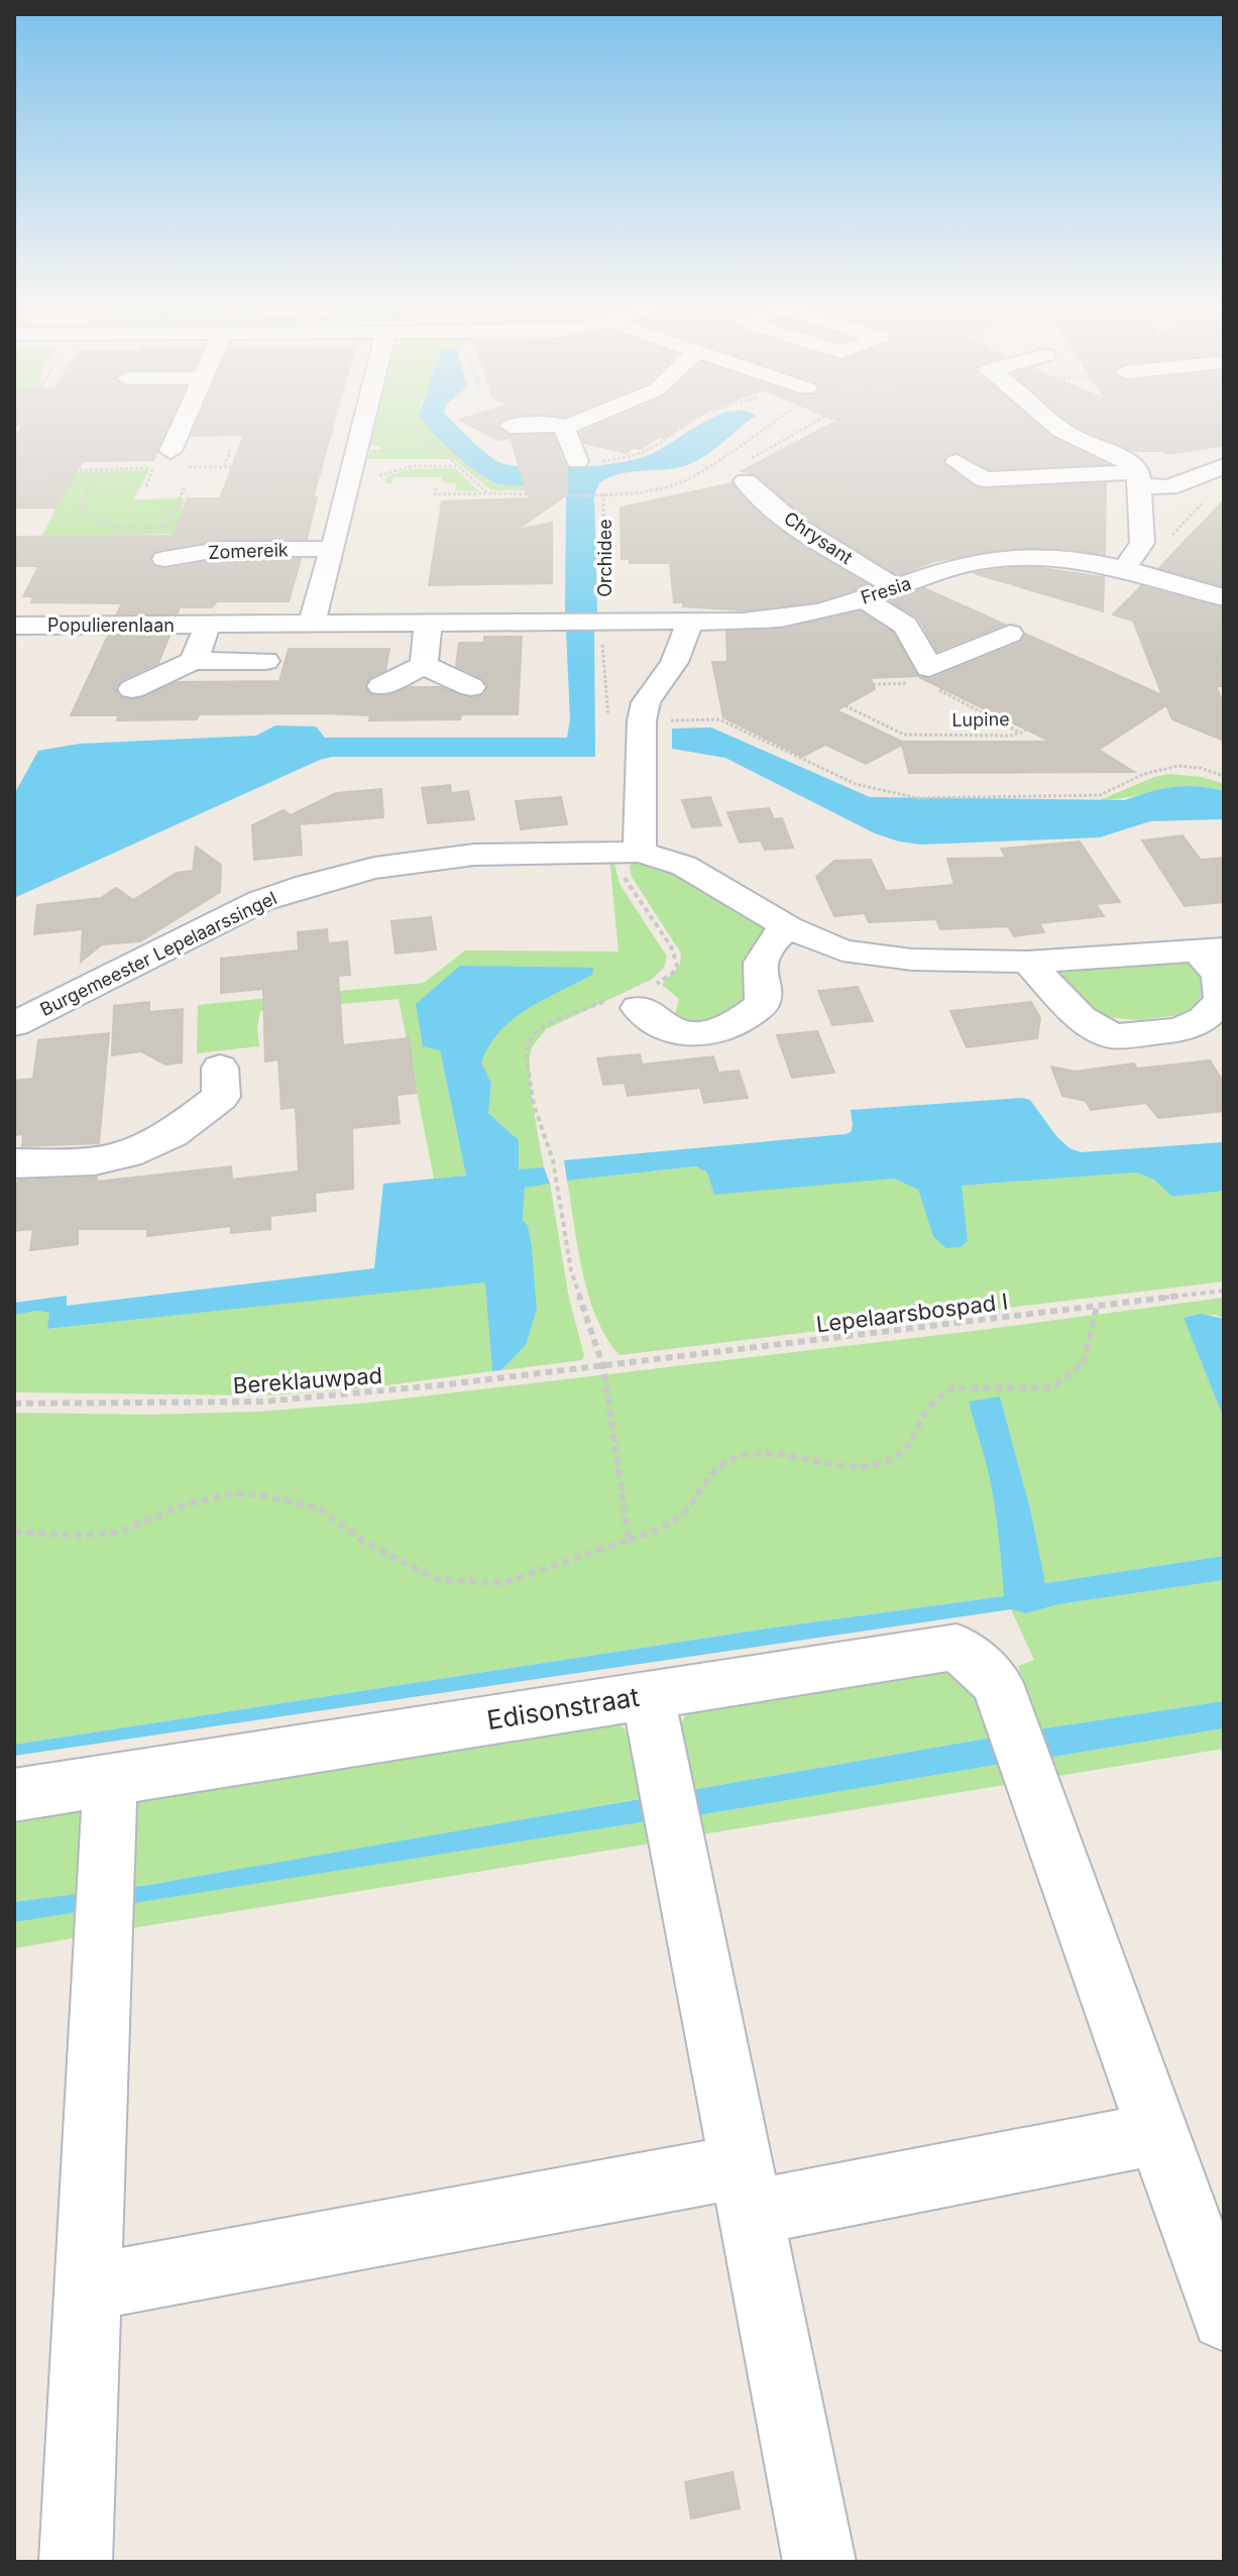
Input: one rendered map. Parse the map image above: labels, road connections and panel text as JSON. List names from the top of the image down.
{
  "streets": {
    "street": [
      "Chrysant",
      "Zomereik",
      "Fresia",
      "Populierenlaan",
      "Burgemeester Lepelaarssingel",
      "Edisonstraat"
    ],
    "path": [
      "Orchidee",
      "Lupine",
      "Lepelaarsbospad I",
      "Bereklauwpad"
    ]
  },
  "crossings": [
    ["Chrysant", "Fresia"],
    ["Orchidee", "Fresia"],
    ["Fresia", "Populierenlaan"],
    ["Lepelaarsbospad I", "Bereklauwpad"]
  ]
}
